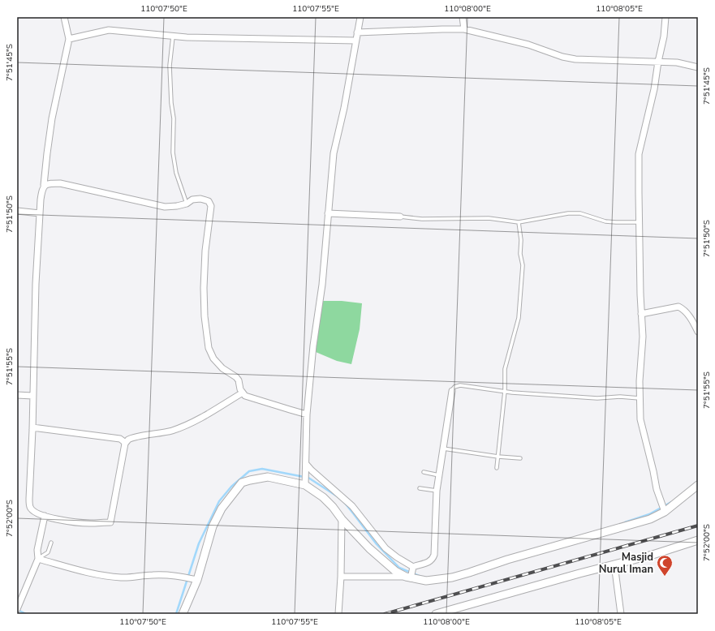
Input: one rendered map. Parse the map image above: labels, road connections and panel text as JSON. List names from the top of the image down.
{
  "places": {
    "mosque": ["Masjid Nurul Iman"]
  },
  "coordinates": [
    "110°07'50\"E",
    "110°07'55\"E",
    "110°08'00\"E",
    "110°08'05\"E",
    "7°51'45\"S",
    "7°51'50\"S",
    "7°51'55\"S",
    "7°52'00\"S"
  ]
}
